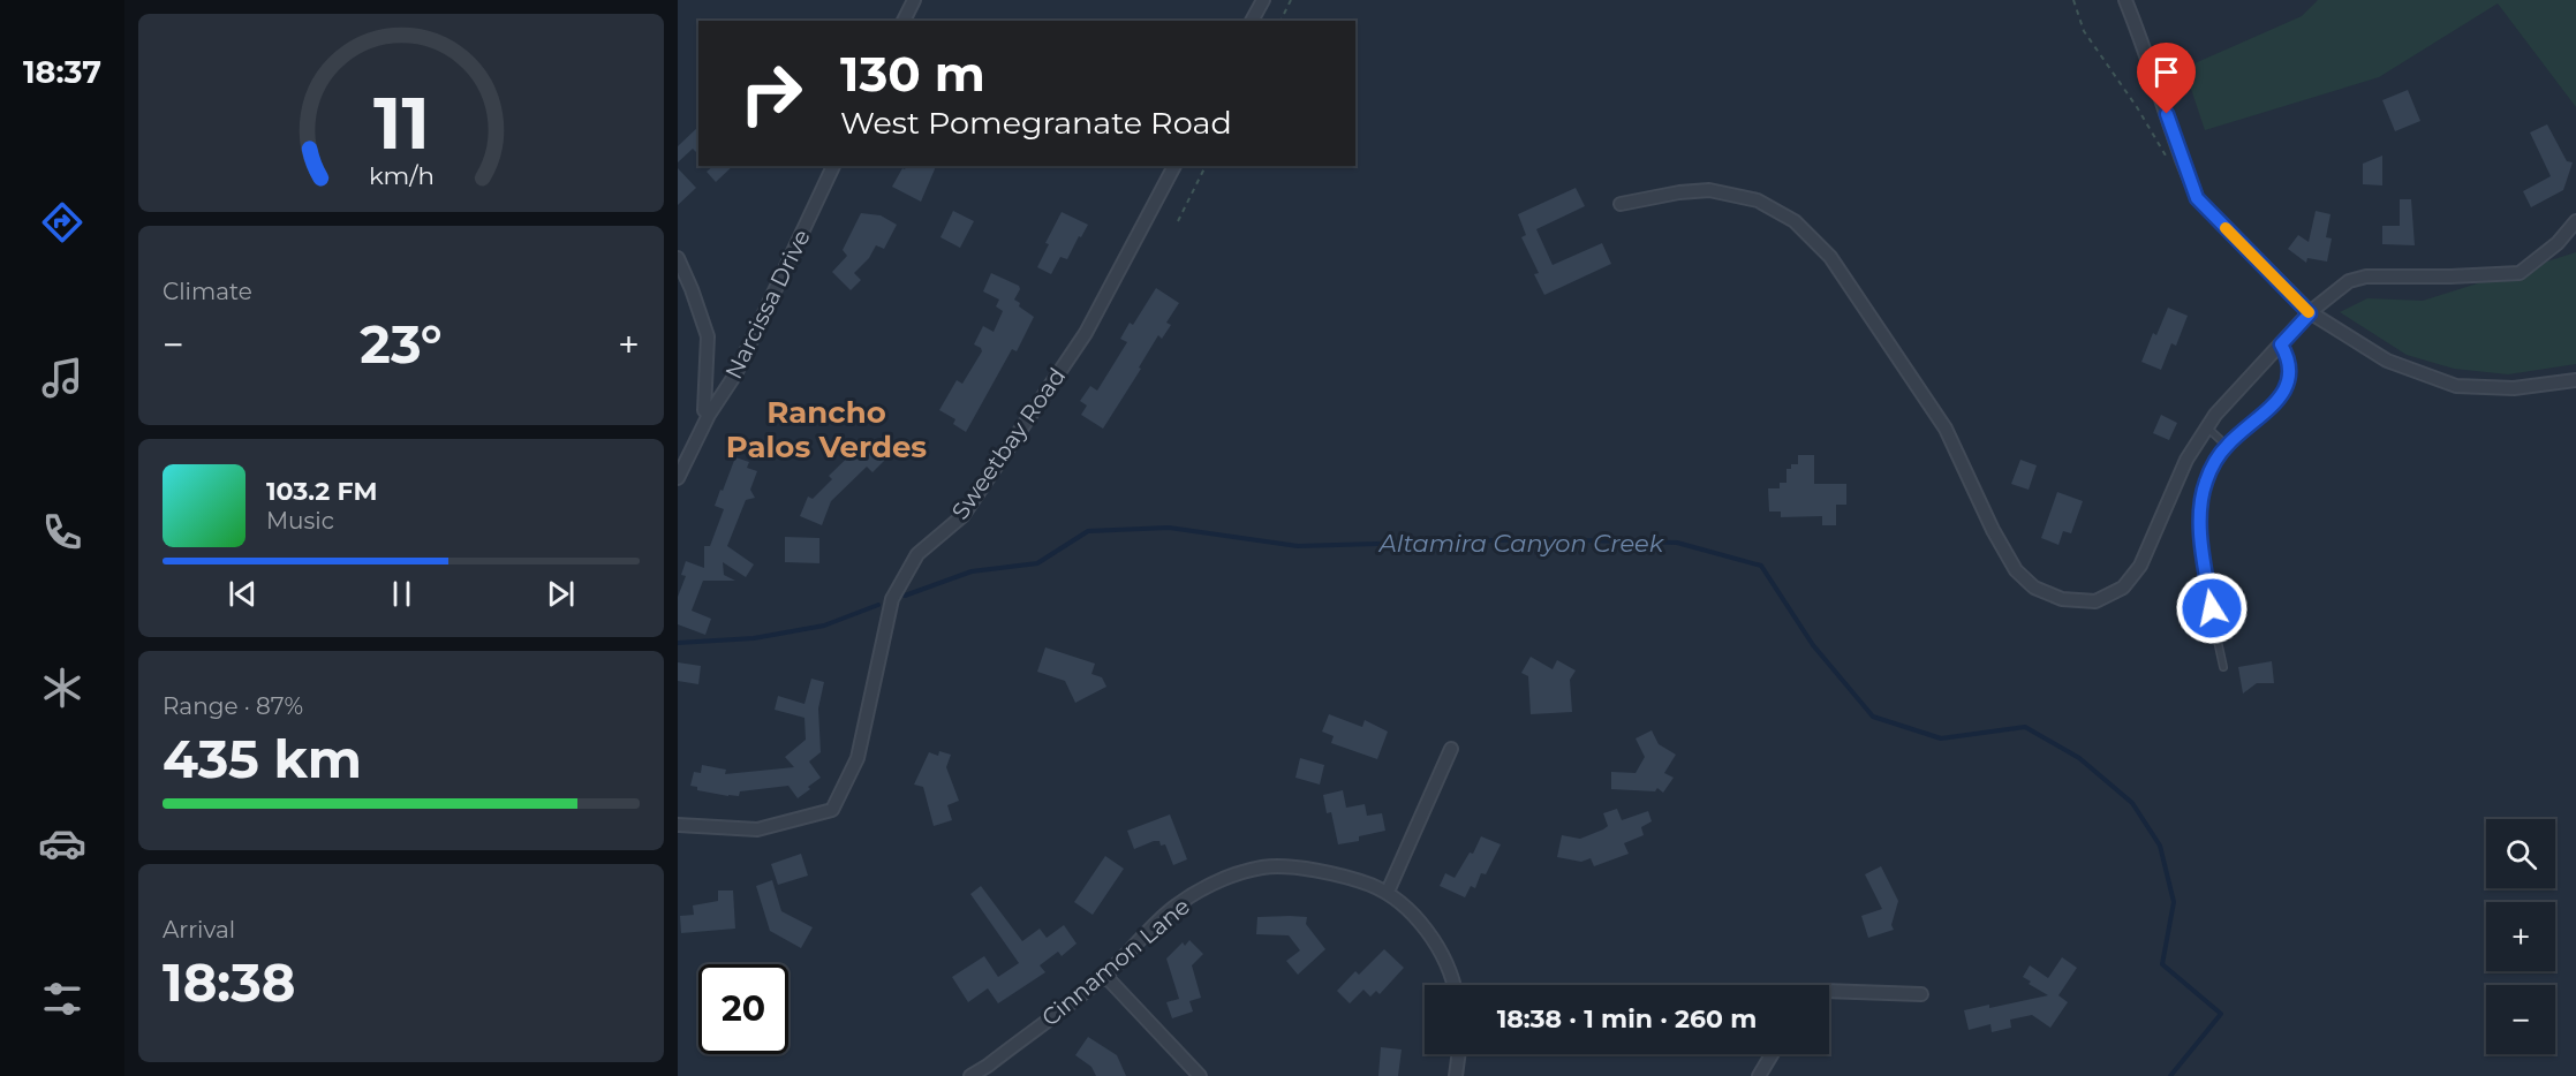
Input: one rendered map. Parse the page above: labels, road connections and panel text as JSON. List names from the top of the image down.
{
  "streets": {
    "street": ["Narcissa Drive", "Sweetbay Road", "Cinnamon Lane"]
  },
  "districts": ["Rancho Palos Verdes"],
  "water": ["Altamira Canyon Creek"],
  "page": {
    "tabs": "18:37",
    "turn": ["130 m", "West Pomegranate Road"],
    "tile": [
      "Climate",
      ["Range · 87%", "435 km"],
      ["Arrival", "18:38"]
    ],
    "heat": ["−", "23°", "+"],
    "song": ["103.2 FM", "Music"],
    "map_buttons": ["+", "−"],
    "limit": "20",
    "trip": "18:38 · 1 min · 260 m",
    "gauge": ["11", "km/h"]
  }
}
